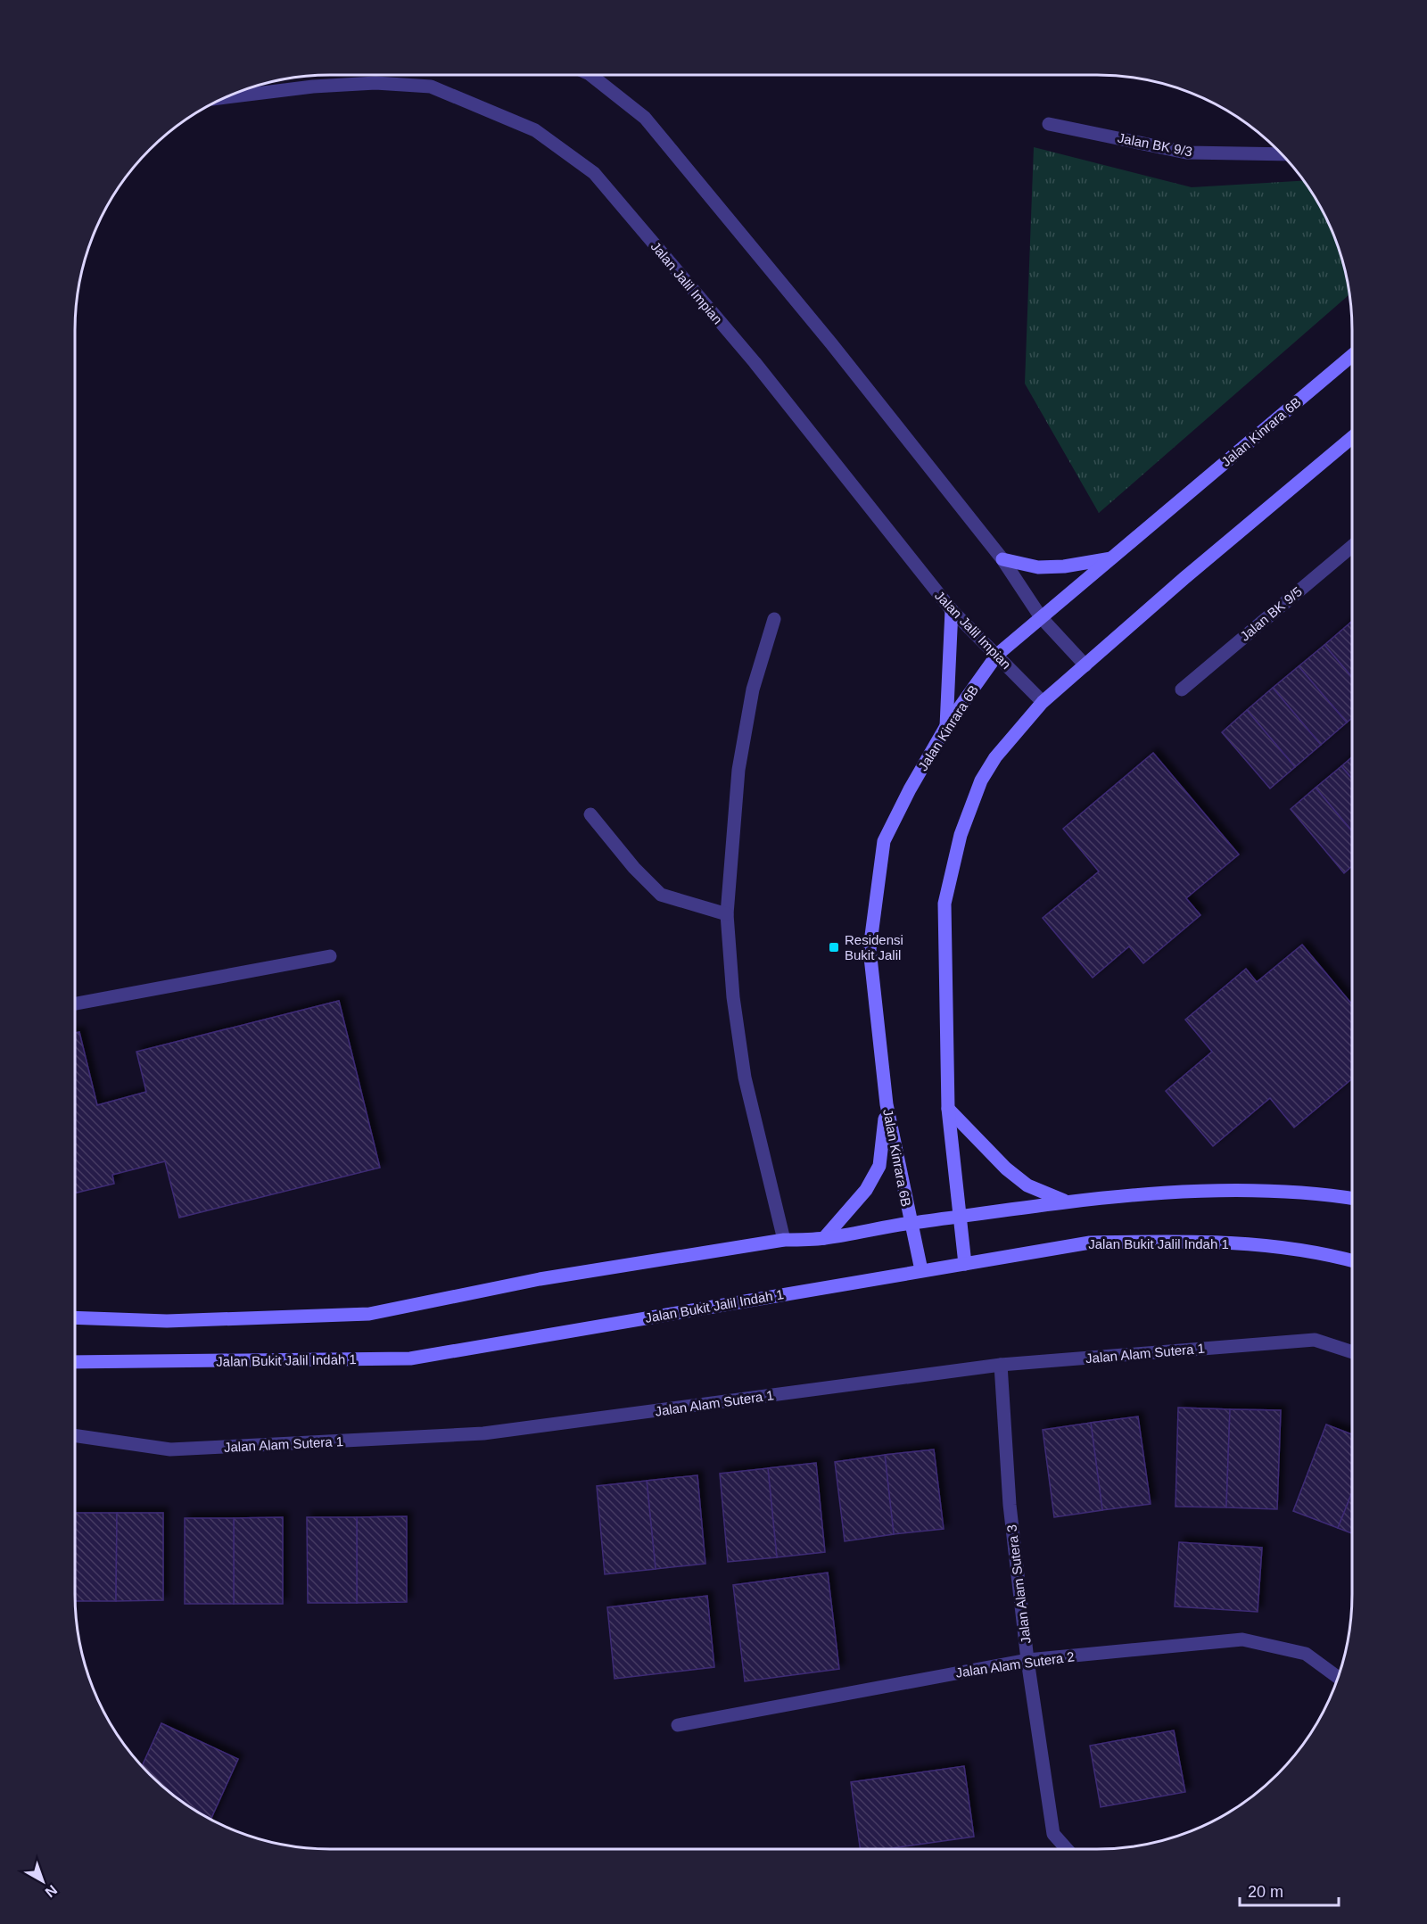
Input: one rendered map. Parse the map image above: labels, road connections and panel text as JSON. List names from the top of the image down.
{
  "streets": {
    "street": [
      "Jalan BK 9/3",
      "Jalan Jalil Impian",
      "Jalan Kinrara 6B",
      "Jalan BK 9/5",
      "Jalan Bukit Jalil Indah 1",
      "Jalan Alam Sutera 1",
      "Jalan Alam Sutera 3",
      "Jalan Alam Sutera 2"
    ]
  },
  "crossings": [
    ["Jalan Jalil Impian", "Jalan Kinrara 6B"],
    ["Jalan Kinrara 6B", "Jalan Bukit Jalil Indah 1"],
    ["Jalan Alam Sutera 1", "Jalan Alam Sutera 3"],
    ["Jalan Alam Sutera 3", "Jalan Alam Sutera 2"]
  ],
  "places": {
    "transit": ["Residensi Bukit Jalil"]
  },
  "scale_bar": "20 m",
  "north": "bottom right"
}
